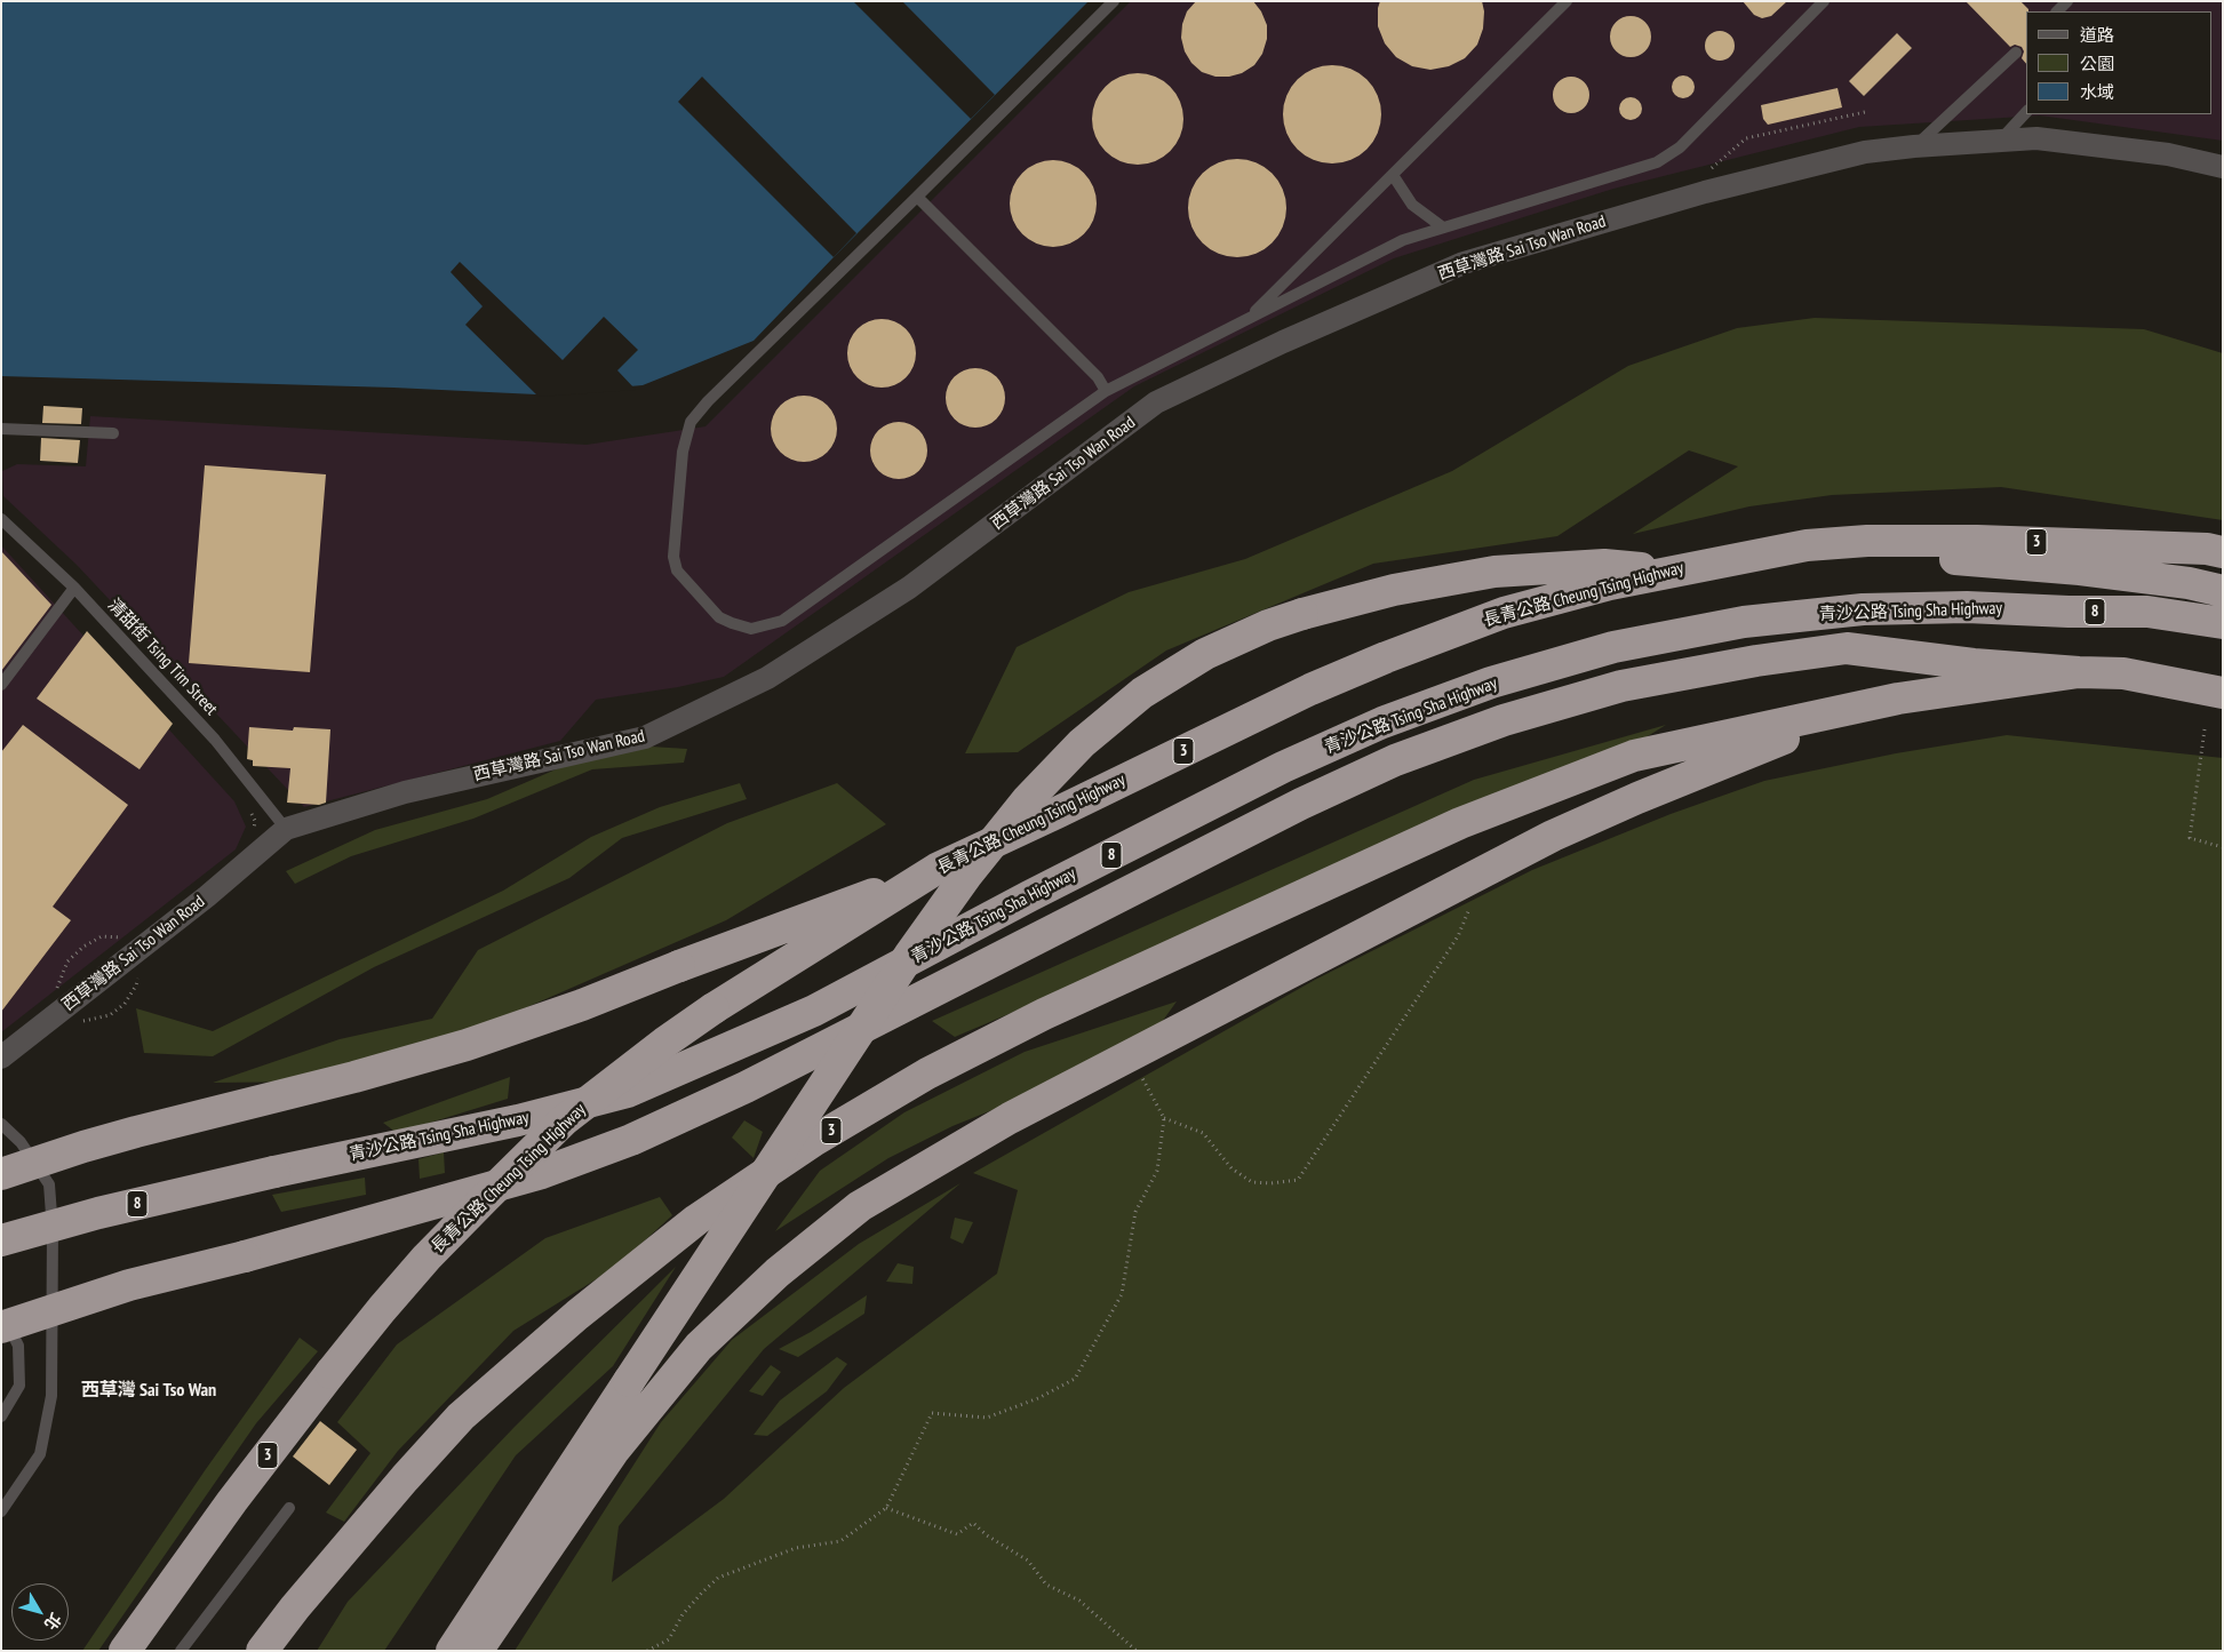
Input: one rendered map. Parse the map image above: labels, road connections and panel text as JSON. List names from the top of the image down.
{
  "streets": {
    "highway": [
      "3",
      "長青公路 Cheung Tsing Highway",
      "青沙公路 Tsing Sha Highway",
      "8"
    ],
    "street": ["西草灣路 Sai Tso Wan Road"],
    "lane": ["清甜街 Tsing Tim Street"]
  },
  "crossings": [
    ["西草灣路 Sai Tso Wan Road", "清甜街 Tsing Tim Street"],
    ["3", "青沙公路 Tsing Sha Highway"]
  ],
  "districts": ["西草灣 Sai Tso Wan"],
  "legend": ["道路", "公園", "水域"],
  "north": "bottom right"
}
